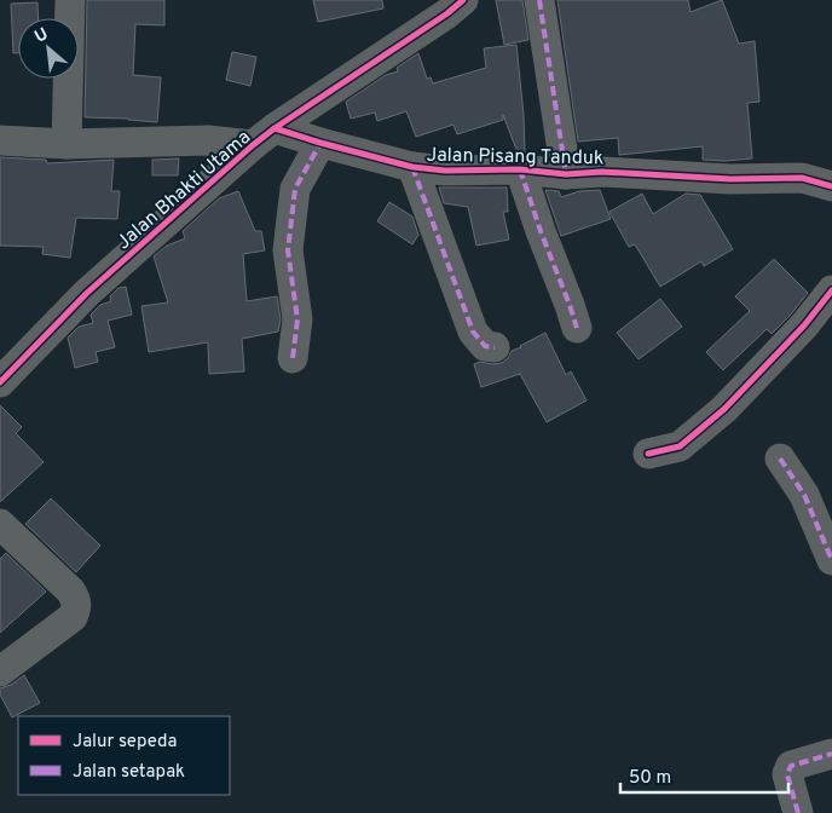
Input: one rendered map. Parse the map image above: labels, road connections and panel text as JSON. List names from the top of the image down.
{
  "streets": {
    "street": ["Jalan Pisang Tanduk", "Jalan Bhakti Utama"]
  },
  "crossings": [
    ["Jalan Pisang Tanduk", "Jalan Bhakti Utama"]
  ],
  "legend": ["Jalur sepeda", "Jalan setapak"],
  "scale_bar": "50 m",
  "north": "top left"
}
